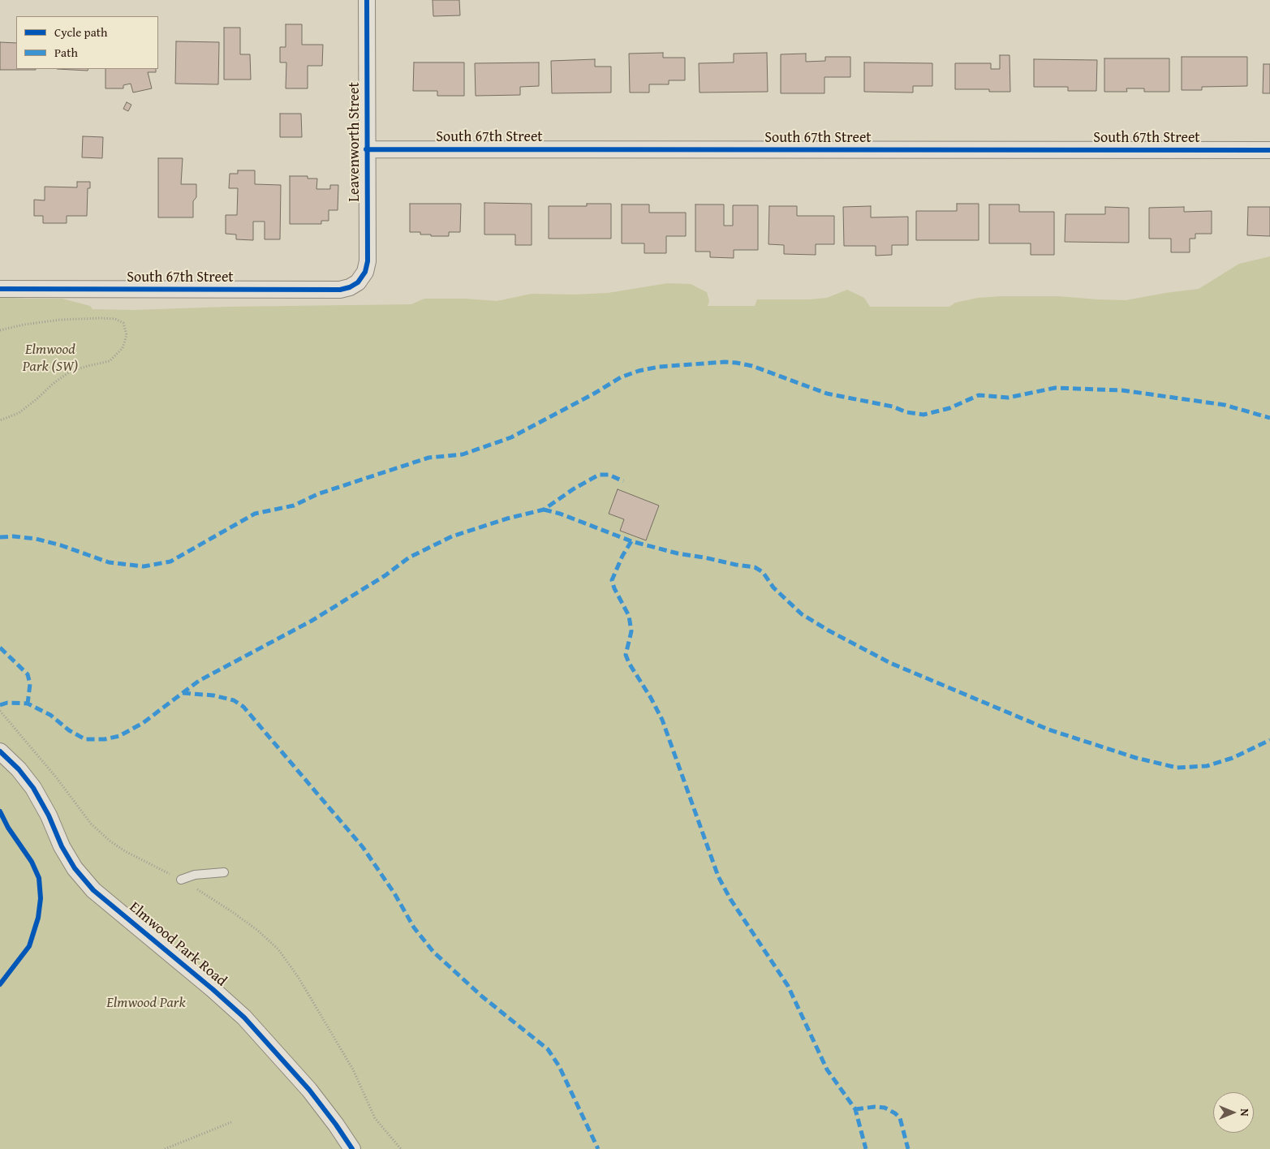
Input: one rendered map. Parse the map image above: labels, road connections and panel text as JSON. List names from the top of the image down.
{
  "streets": {
    "street": ["South 67th Street", "Leavenworth Street", "Elmwood Park Road"]
  },
  "crossings": [
    ["South 67th Street", "Leavenworth Street"]
  ],
  "parks": ["Elmwood Park (SW)", "Elmwood Park"],
  "legend": ["Cycle path", "Path"],
  "north": "right"
}
